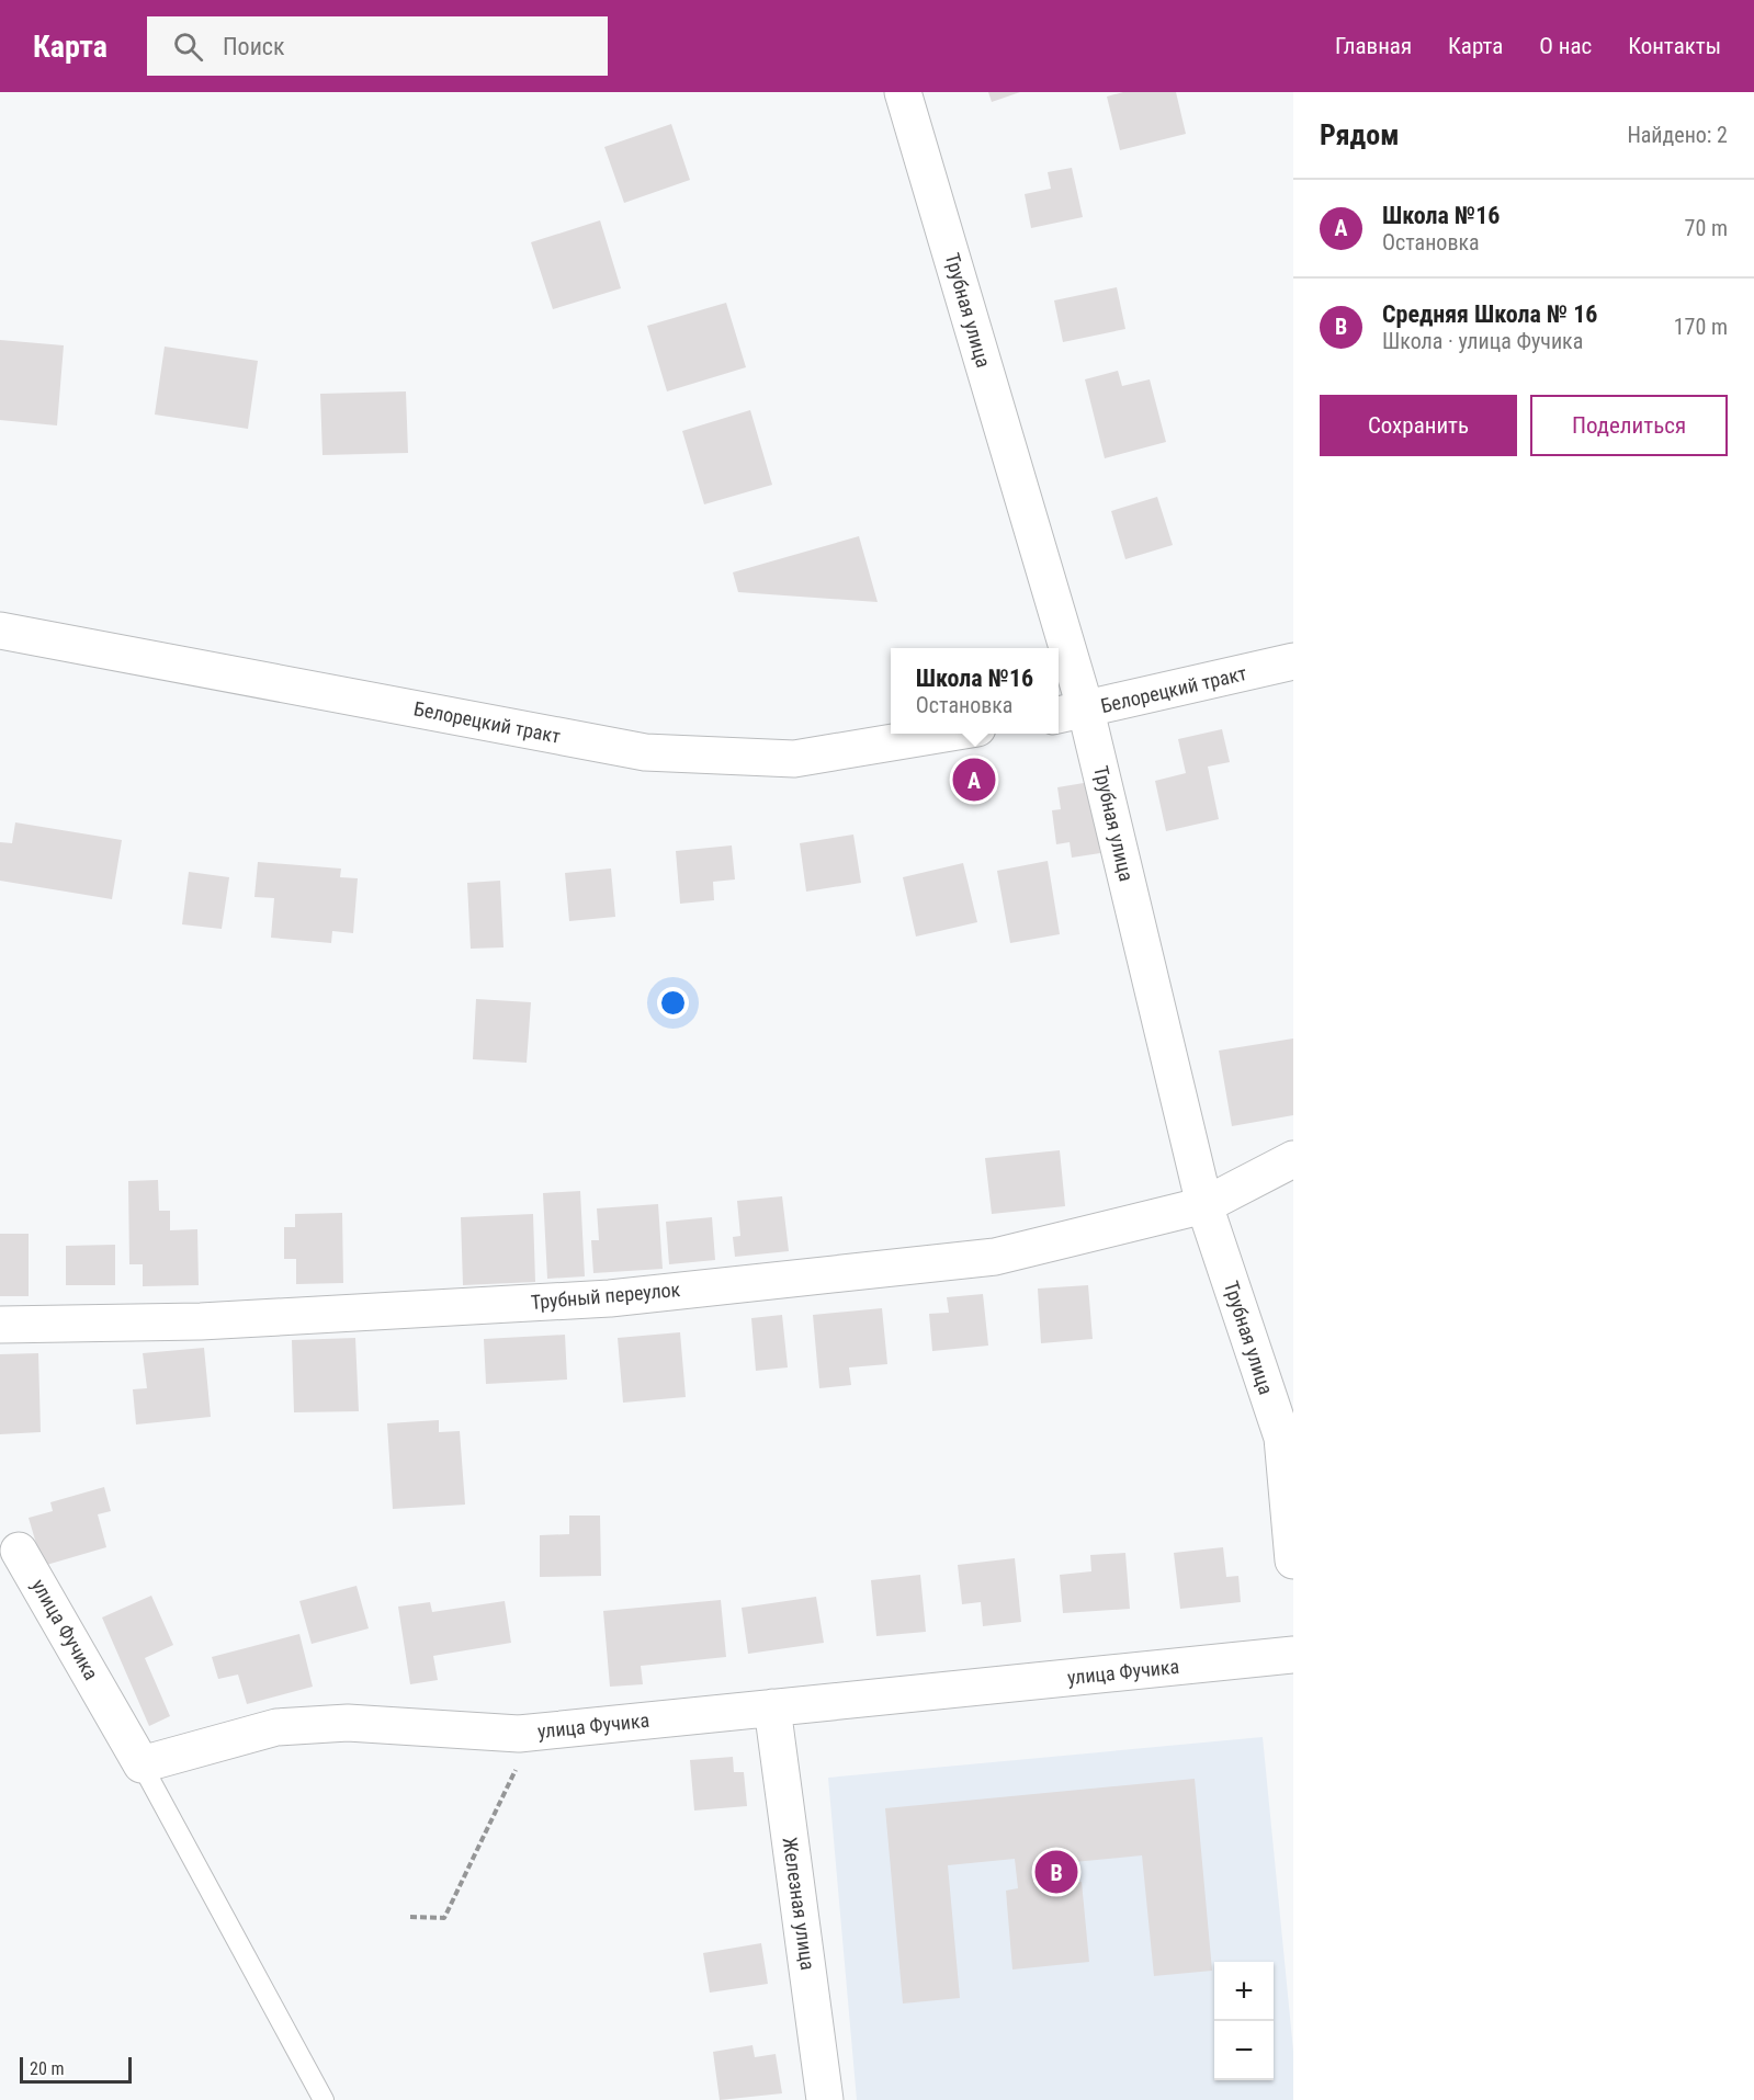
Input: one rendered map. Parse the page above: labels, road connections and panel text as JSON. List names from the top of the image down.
{
  "streets": {
    "street": [
      "Трубная улица",
      "Белорецкий тракт",
      "Трубный переулок",
      "улица Фучика",
      "Железная улица"
    ]
  },
  "crossings": [
    ["Трубная улица", "Белорецкий тракт"],
    ["Трубная улица", "Трубный переулок"],
    ["улица Фучика", "Железная улица"]
  ],
  "scale_bar": "20 m",
  "page": {
    "header": "Карта",
    "search": "Поиск",
    "nav": [
      "Главная",
      "Карта",
      "О нас",
      "Контакты"
    ],
    "heading": ["Рядом", "Найдено: 2"],
    "list": [
      {
        "mark": "A",
        "name": "Школа №16",
        "note": "Остановка",
        "value": "70 m"
      },
      {
        "mark": "B",
        "name": "Средняя Школа № 16",
        "note": "Школа · улица Фучика",
        "value": "170 m"
      }
    ],
    "buttons": ["Сохранить", "Поделиться"],
    "popup": ["Школа №16", "Остановка"],
    "pins": ["A", "B"],
    "map_buttons": ["+", "−"],
    "scale": "20 m"
  }
}
